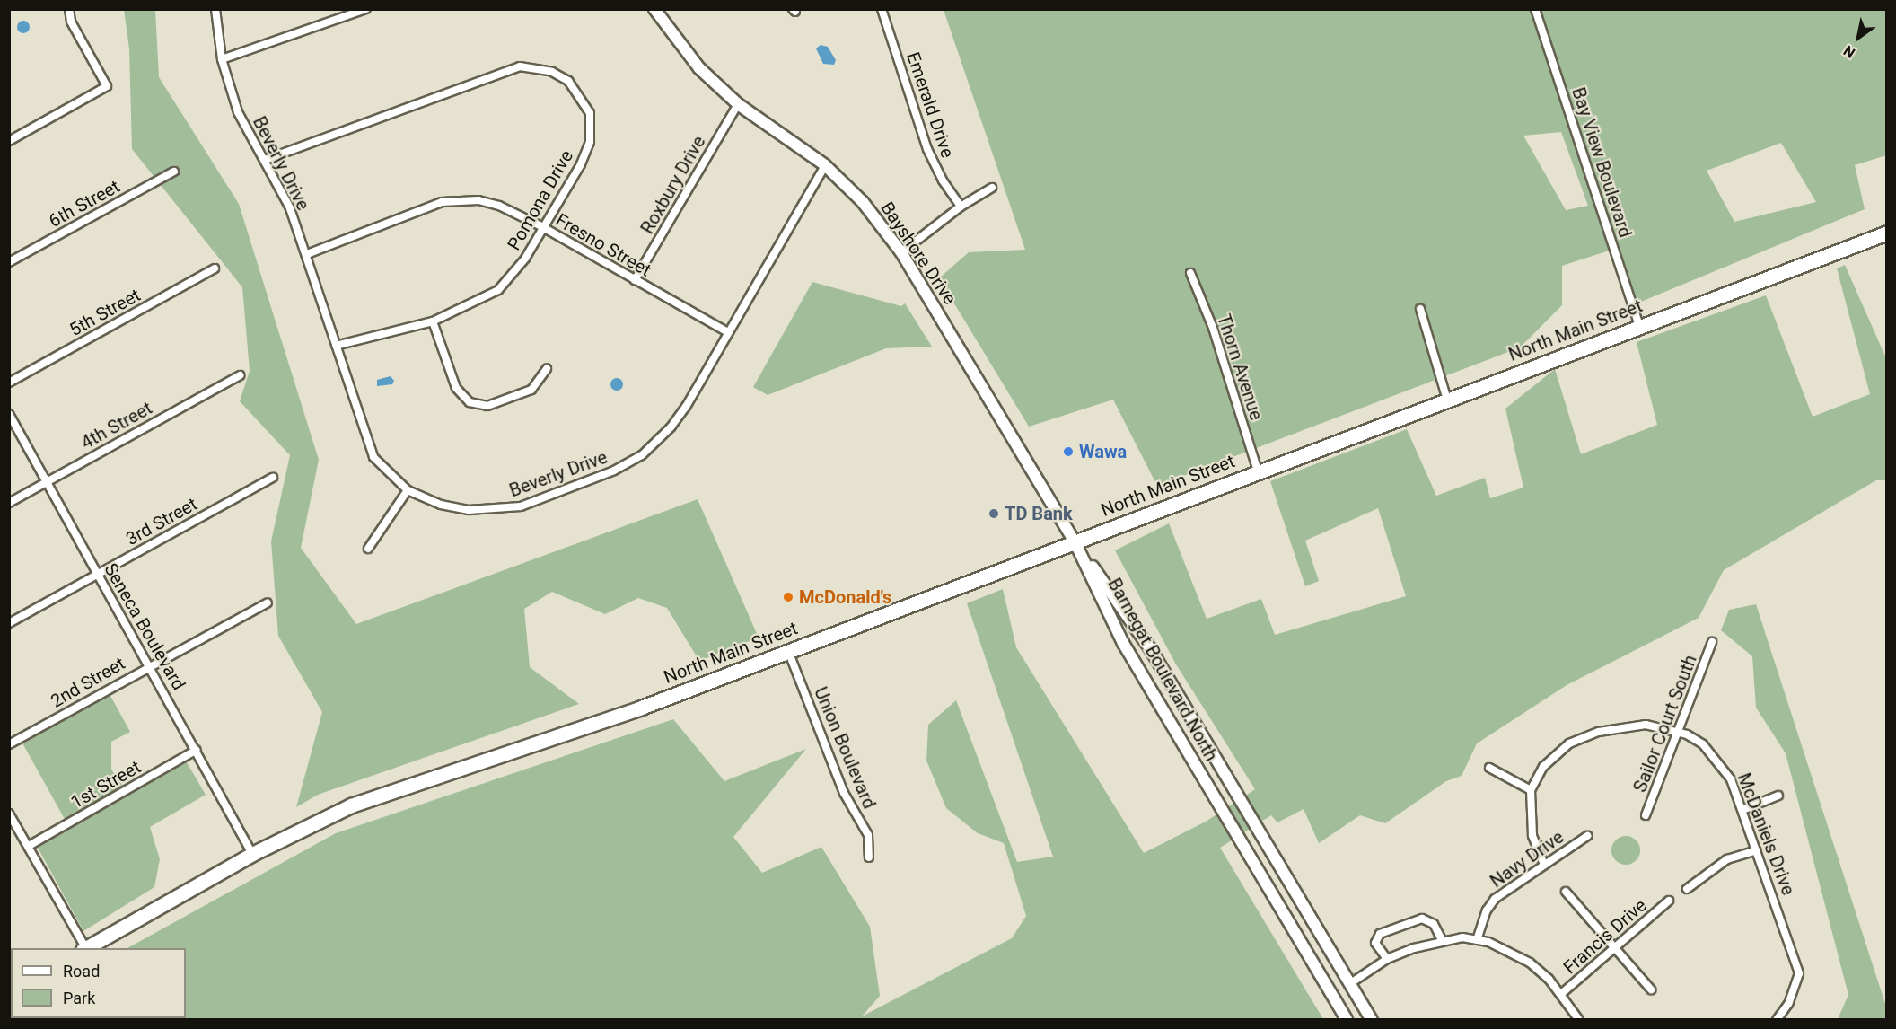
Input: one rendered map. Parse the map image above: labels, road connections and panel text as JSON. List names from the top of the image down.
{
  "streets": {
    "highway": ["North Main Street"],
    "street": [
      "Emerald Drive",
      "Bay View Boulevard",
      "Beverly Drive",
      "Roxbury Drive",
      "Pomona Drive",
      "6th Street",
      "Fresno Street",
      "Bayshore Drive",
      "5th Street",
      "Thorn Avenue",
      "4th Street",
      "3rd Street",
      "Seneca Boulevard",
      "Barnegat Boulevard North",
      "2nd Street",
      "Sailor Court South",
      "Union Boulevard",
      "1st Street",
      "McDaniels Drive",
      "Navy Drive",
      "Francis Drive"
    ]
  },
  "crossings": [
    ["Bay View Boulevard", "North Main Street"],
    ["Beverly Drive", "Pomona Drive"],
    ["Beverly Drive", "Fresno Street"],
    ["Beverly Drive", "Bayshore Drive"],
    ["Roxbury Drive", "Fresno Street"],
    ["Roxbury Drive", "Bayshore Drive"],
    ["Pomona Drive", "Fresno Street"],
    ["Bayshore Drive", "North Main Street"],
    ["Bayshore Drive", "Barnegat Boulevard North"],
    ["North Main Street", "Thorn Avenue"],
    ["North Main Street", "Seneca Boulevard"],
    ["North Main Street", "Barnegat Boulevard North"],
    ["North Main Street", "Union Boulevard"],
    ["4th Street", "Seneca Boulevard"],
    ["3rd Street", "Seneca Boulevard"],
    ["Seneca Boulevard", "2nd Street"],
    ["Seneca Boulevard", "1st Street"],
    ["Sailor Court South", "McDaniels Drive"]
  ],
  "places": ["Wawa", "TD Bank", "McDonald's"],
  "legend": ["Road", "Park"],
  "north": "bottom left"
}
